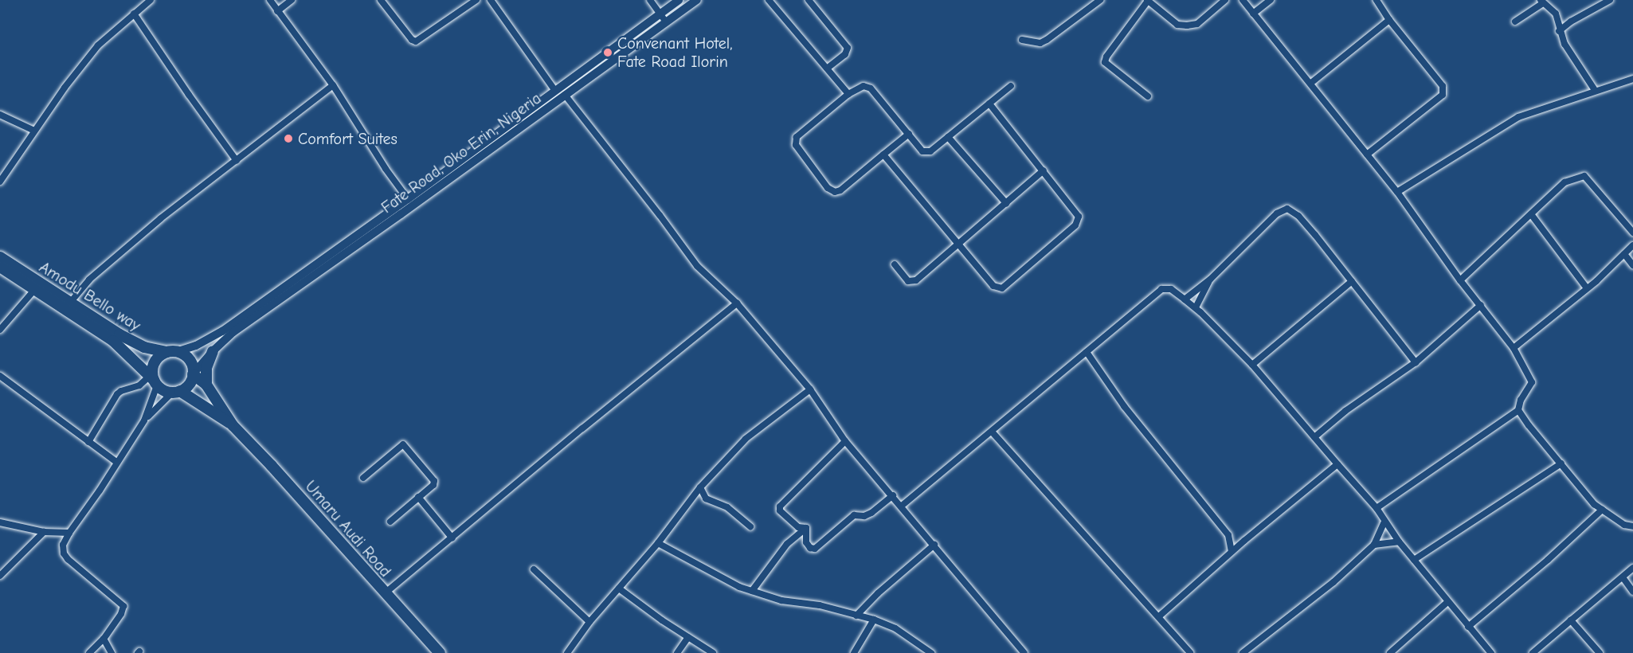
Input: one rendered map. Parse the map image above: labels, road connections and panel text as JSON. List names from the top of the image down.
{
  "streets": {
    "main road": ["Amodu Bello way", "Umaru Audi Road"],
    "street": ["Fate Road, Oko Erin, Nigeria"]
  },
  "crossings": [
    ["Fate Road, Oko Erin, Nigeria", "Amodu Bello way"]
  ],
  "places": ["Convenant Hotel, Fate Road Ilorin", "Comfort Suites"]
}
